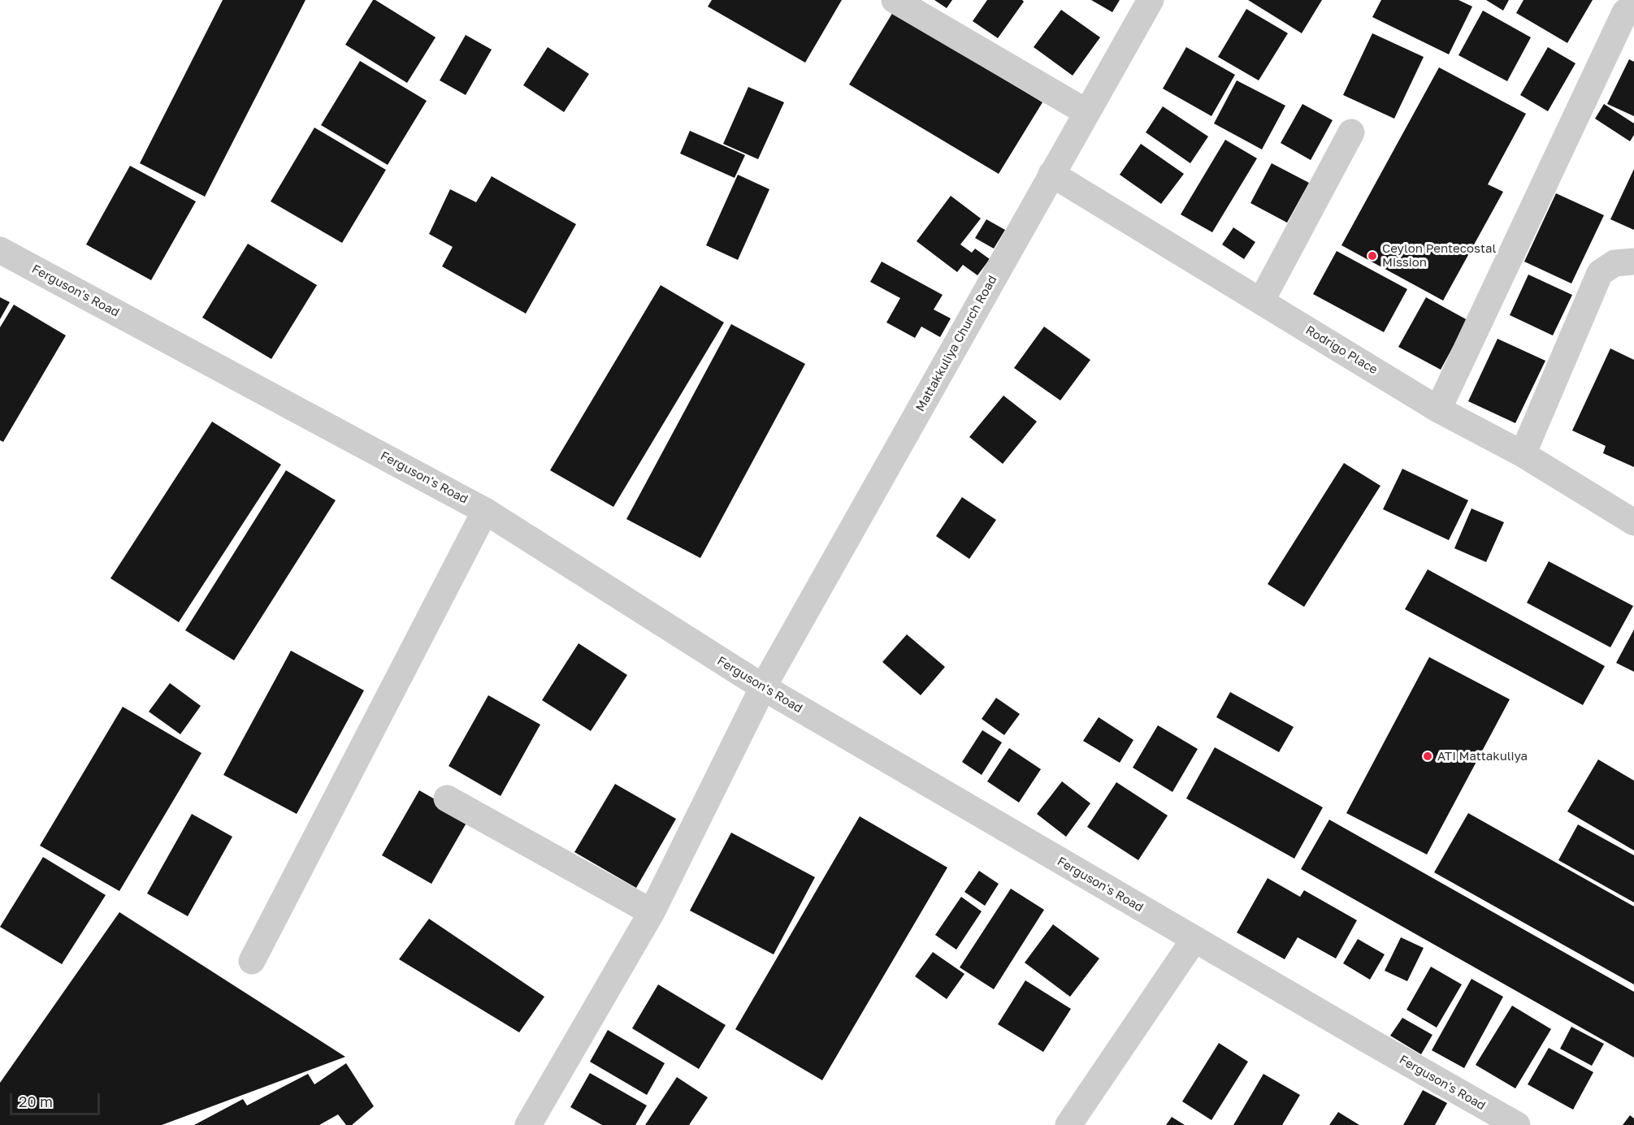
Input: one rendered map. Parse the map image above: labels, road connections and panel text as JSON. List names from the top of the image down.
{
  "streets": {
    "street": ["Ferguson's Road", "Mattakkuliya Church Road", "Rodrigo Place"]
  },
  "crossings": [
    ["Ferguson's Road", "Mattakkuliya Church Road"],
    ["Mattakkuliya Church Road", "Rodrigo Place"]
  ],
  "places": ["Ceylon Pentecostal Mission", "ATI Mattakuliya"],
  "scale_bar": "20 m"
}
